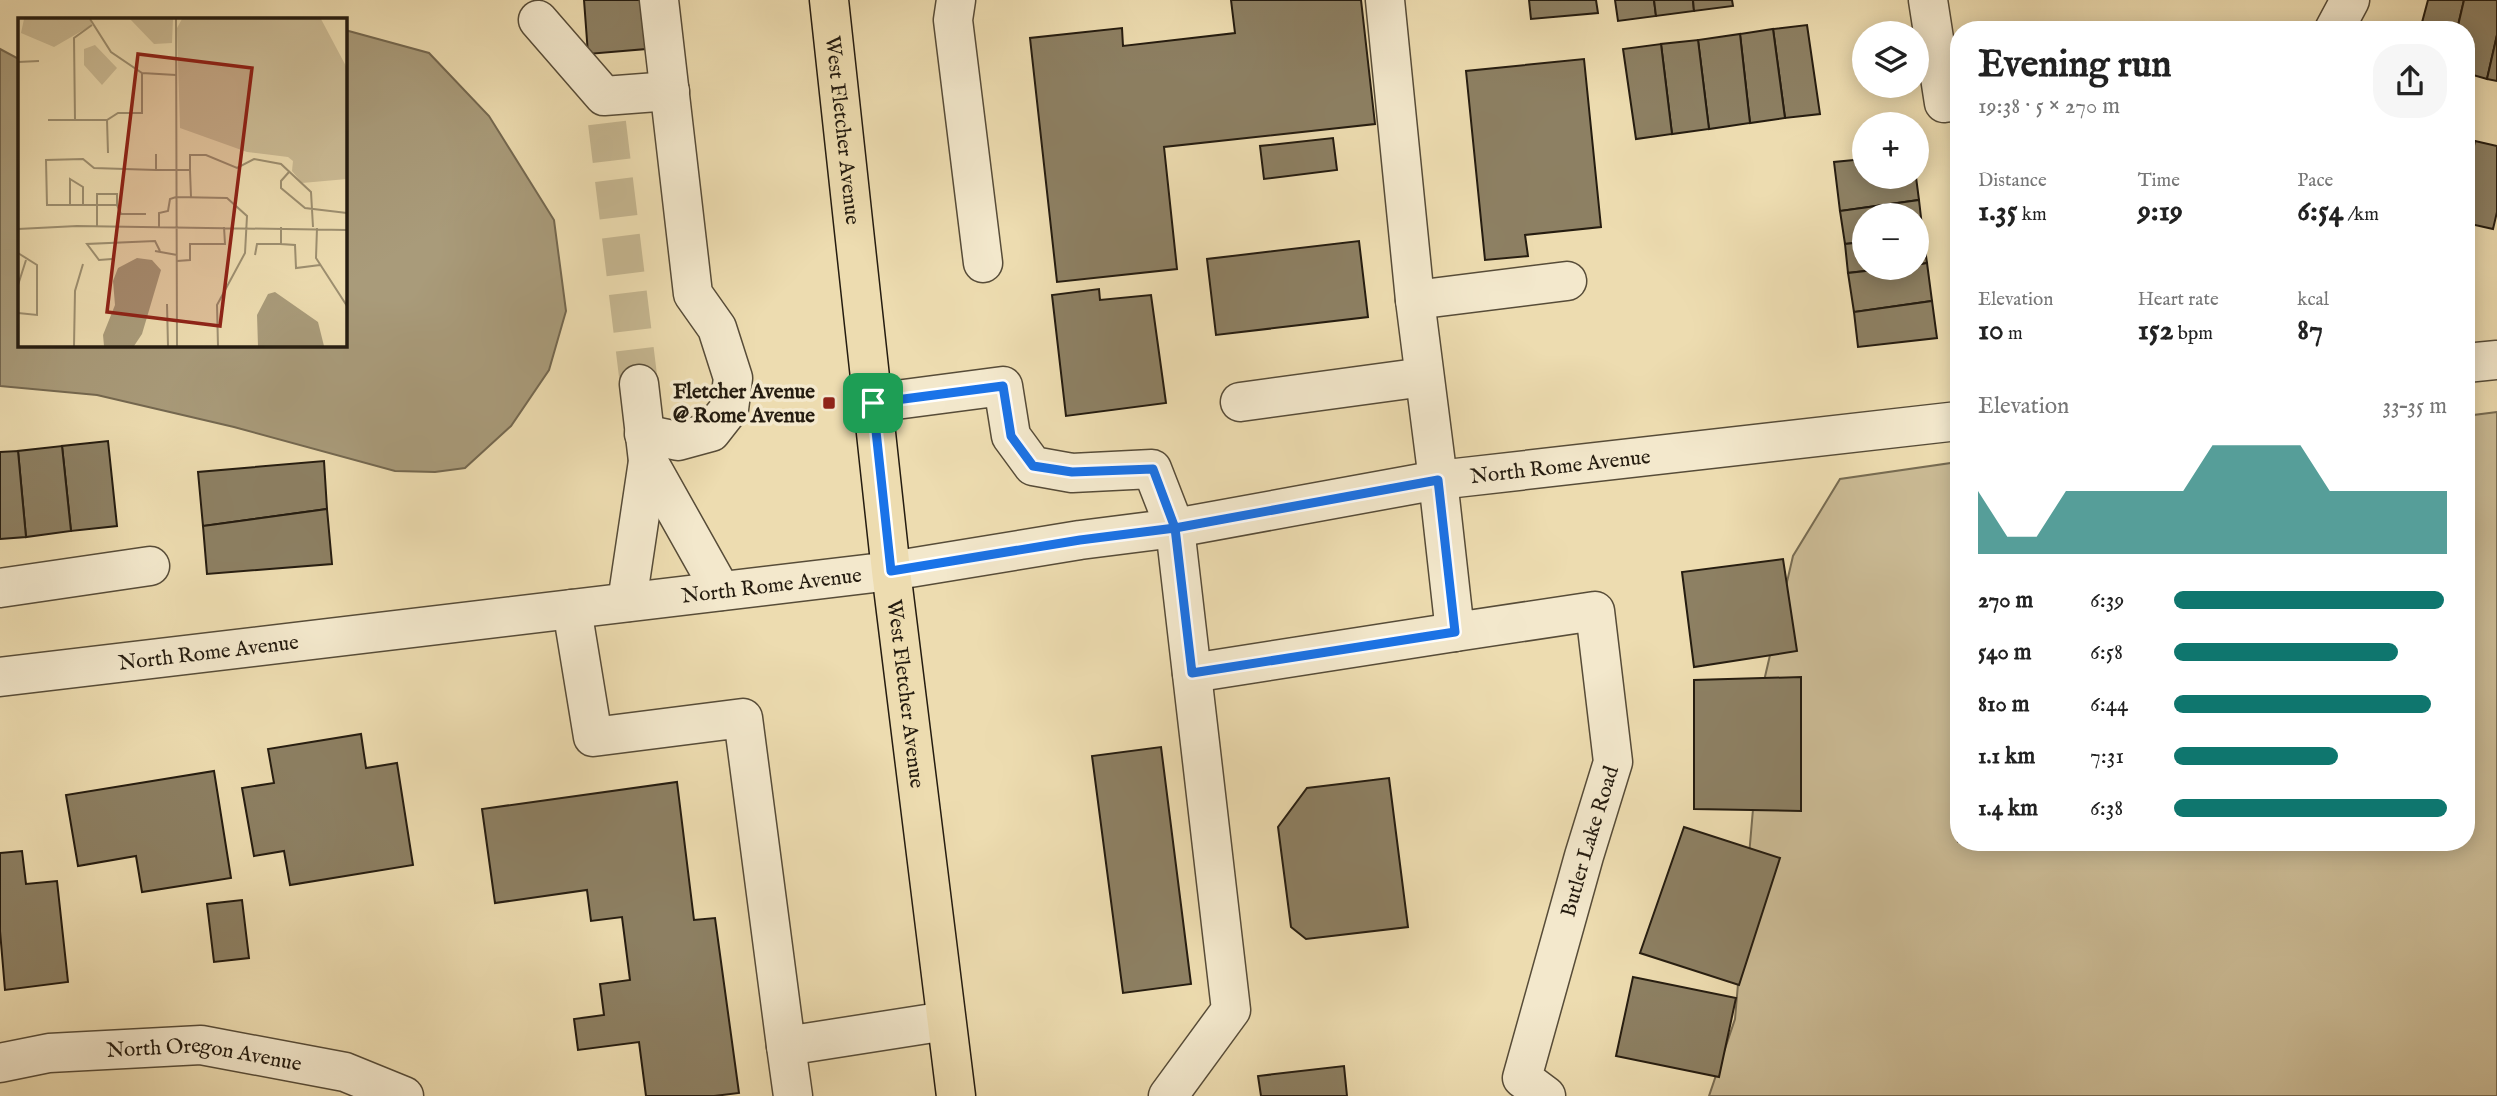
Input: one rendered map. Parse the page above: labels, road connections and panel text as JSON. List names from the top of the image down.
{
  "streets": {
    "main road": ["West Fletcher Avenue"],
    "street": ["North Rome Avenue", "Butler Lake Road", "North Oregon Avenue"]
  },
  "crossings": [
    ["West Fletcher Avenue", "North Rome Avenue"]
  ],
  "places": {
    "transit": ["Fletcher Avenue @ Rome Avenue"]
  },
  "page": {
    "map_buttons": ["+", "−"],
    "heading": ["Evening run", "19:38 · 5 × 270 m"],
    "stats": [
      ["Distance", "1.35 km"],
      ["Time", "9:19"],
      ["Pace", "6:54 /km"],
      ["Elevation", "10 m"],
      ["Heart rate", "152 bpm"],
      ["kcal", "87"]
    ],
    "chart": ["Elevation", "33–35 m"],
    "list": [
      {
        "name": "270 m",
        "note": "6:39"
      },
      {
        "name": "540 m",
        "note": "6:58"
      },
      {
        "name": "810 m",
        "note": "6:44"
      },
      {
        "name": "1.1 km",
        "note": "7:31"
      },
      {
        "name": "1.4 km",
        "note": "6:38"
      }
    ]
  }
}
